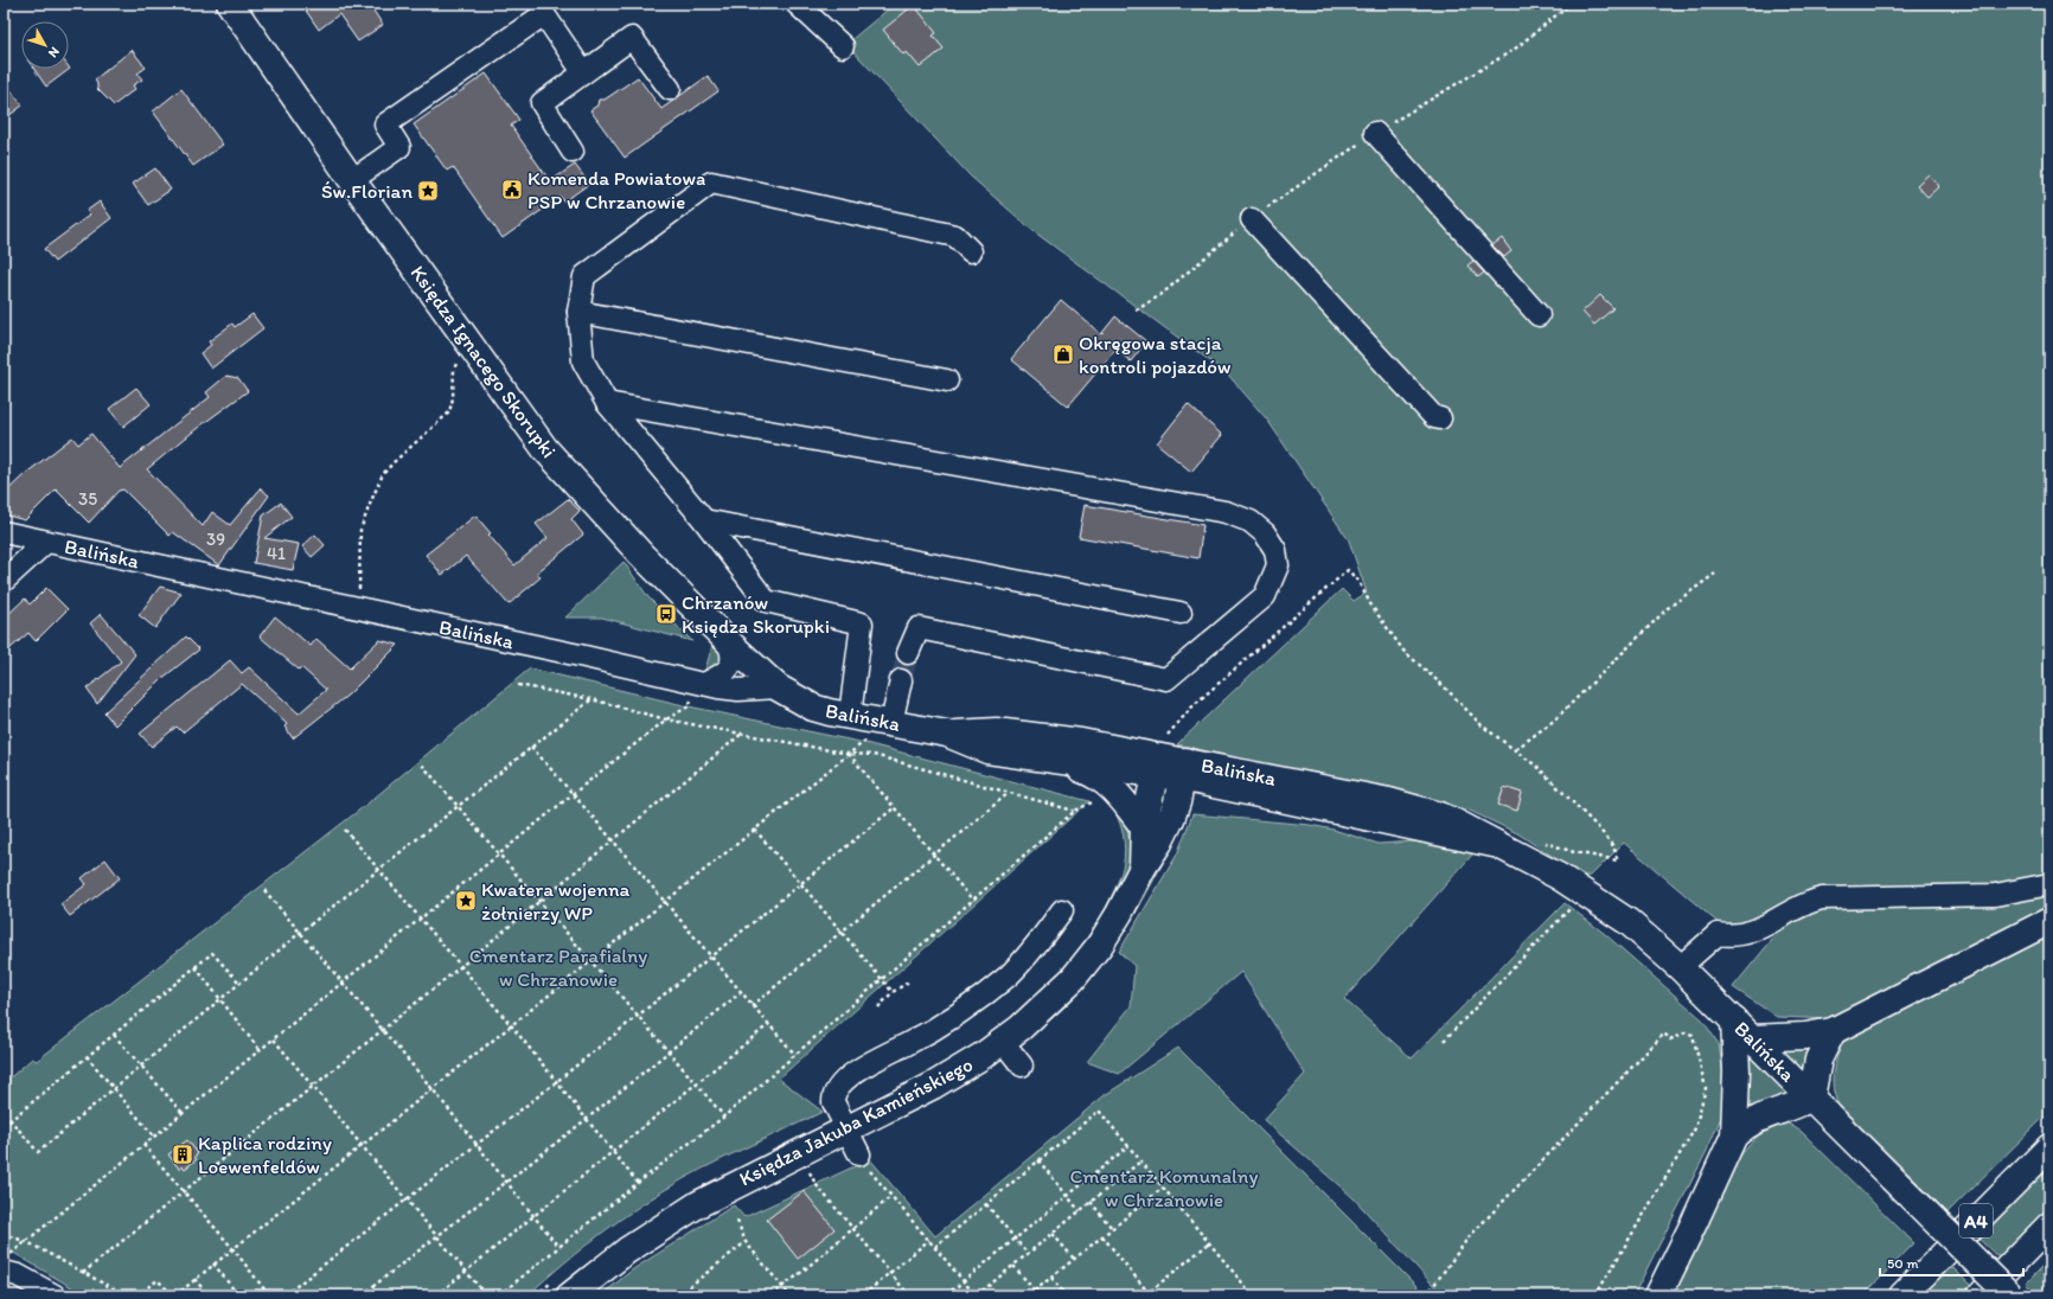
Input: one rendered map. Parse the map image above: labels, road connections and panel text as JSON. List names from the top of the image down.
{
  "streets": {
    "main road": [
      "Księdza Ignacego Skorupki",
      "Balińska",
      "Księdza Jakuba Kamieńskiego",
      "A4"
    ]
  },
  "crossings": [
    ["Księdza Ignacego Skorupki", "Balińska"],
    ["Balińska", "Księdza Jakuba Kamieńskiego"]
  ],
  "parks": ["Cmentarz Parafialny w Chrzanowie", "Cmentarz Komunalny w Chrzanowie"],
  "places": {
    "public building": ["Komenda Powiatowa PSP w Chrzanowie"],
    "place": ["Św.Florian", "Kwatera wojenna żołnierzy WP"],
    "shop": ["Okręgowa stacja kontroli pojazdów"],
    "bus stop": ["Chrzanów Księdza Skorupki"],
    "building": ["Kaplica rodziny Loewenfeldów"]
  },
  "house_numbers": ["35", "39", "41"],
  "scale_bar": "50 m",
  "north": "bottom right"
}
